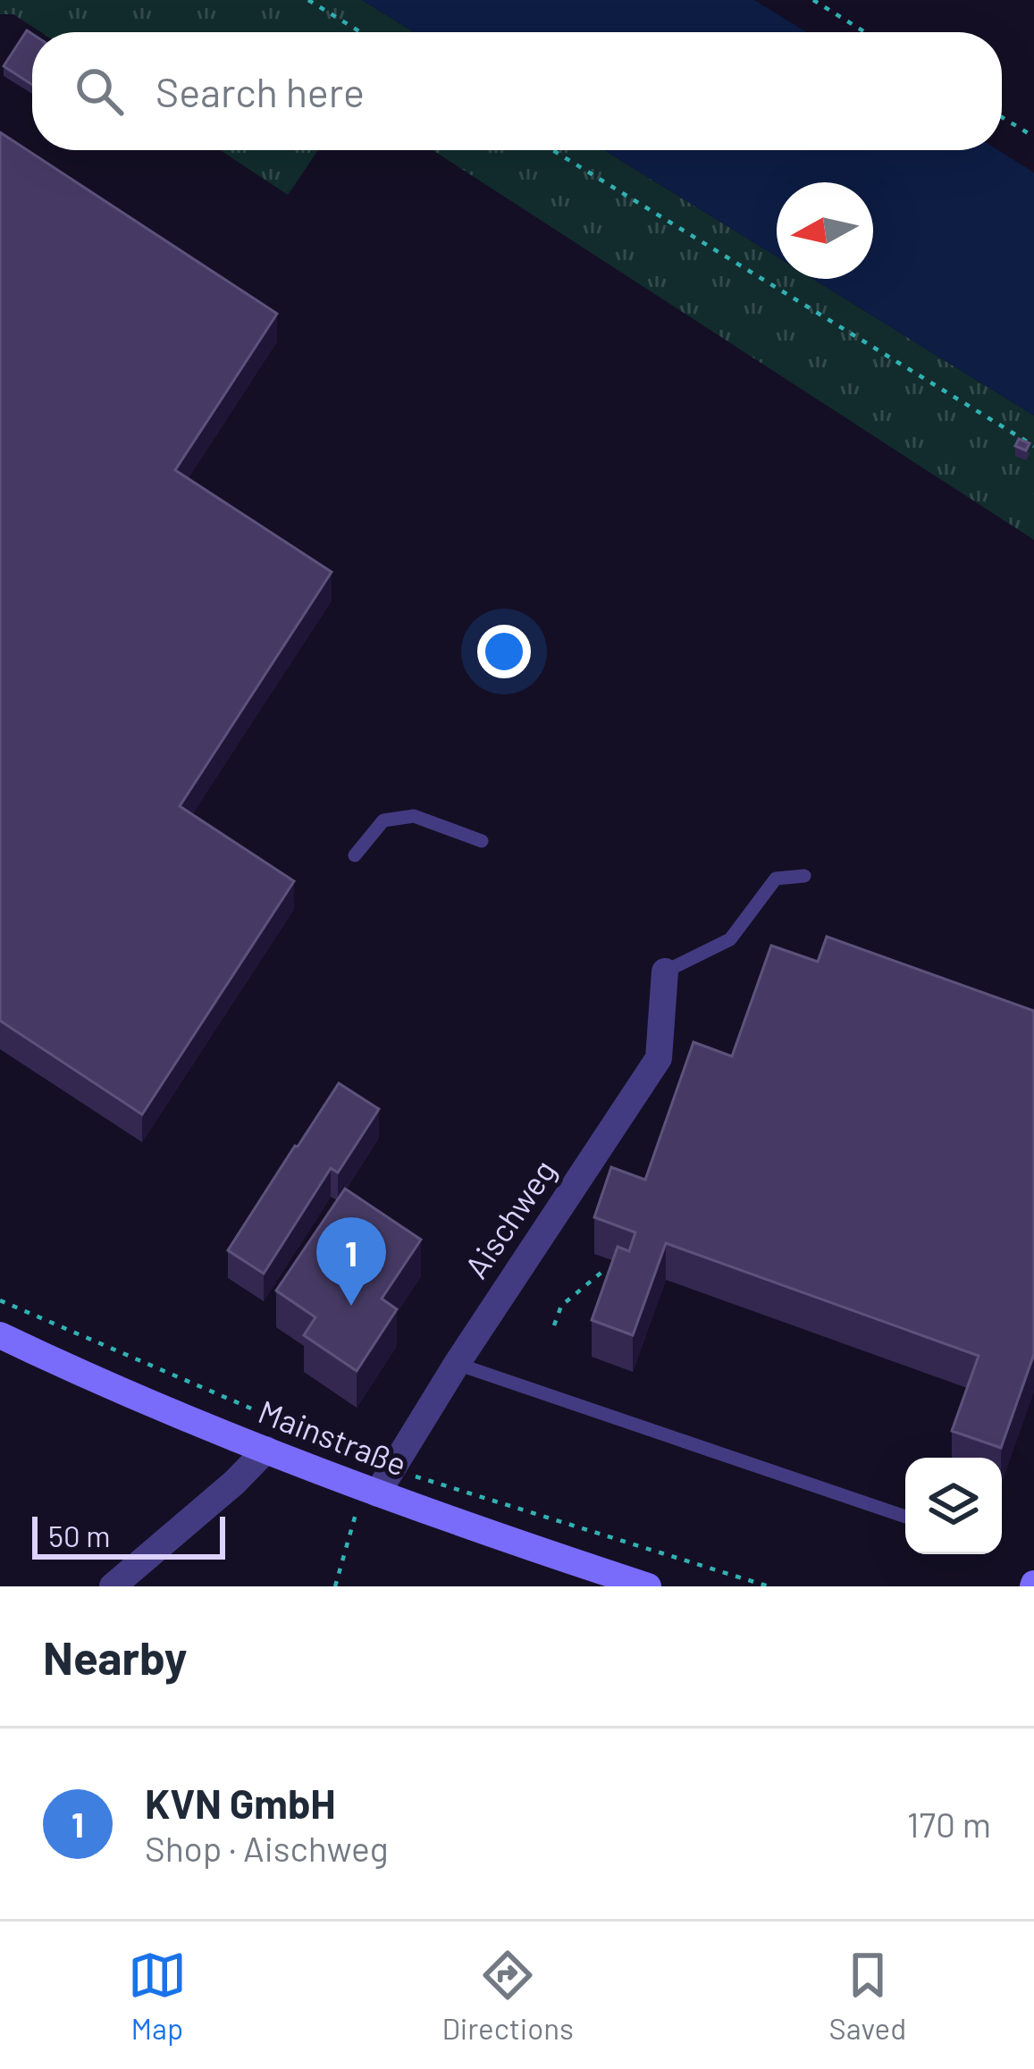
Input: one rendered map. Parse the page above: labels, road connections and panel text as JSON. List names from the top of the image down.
{
  "streets": {
    "main road": ["Mainstraße"],
    "street": ["Aischweg"]
  },
  "crossings": [
    ["Aischweg", "Mainstraße"]
  ],
  "scale_bar": "50 m",
  "north": "left",
  "page": {
    "search": "Search here",
    "pins": "1",
    "scale": "50 m",
    "heading": "Nearby",
    "list": [
      {
        "mark": "1",
        "name": "KVN GmbH",
        "note": "Shop · Aischweg",
        "value": "170 m"
      }
    ],
    "nav": ["Map", "Directions", "Saved"]
  }
}
